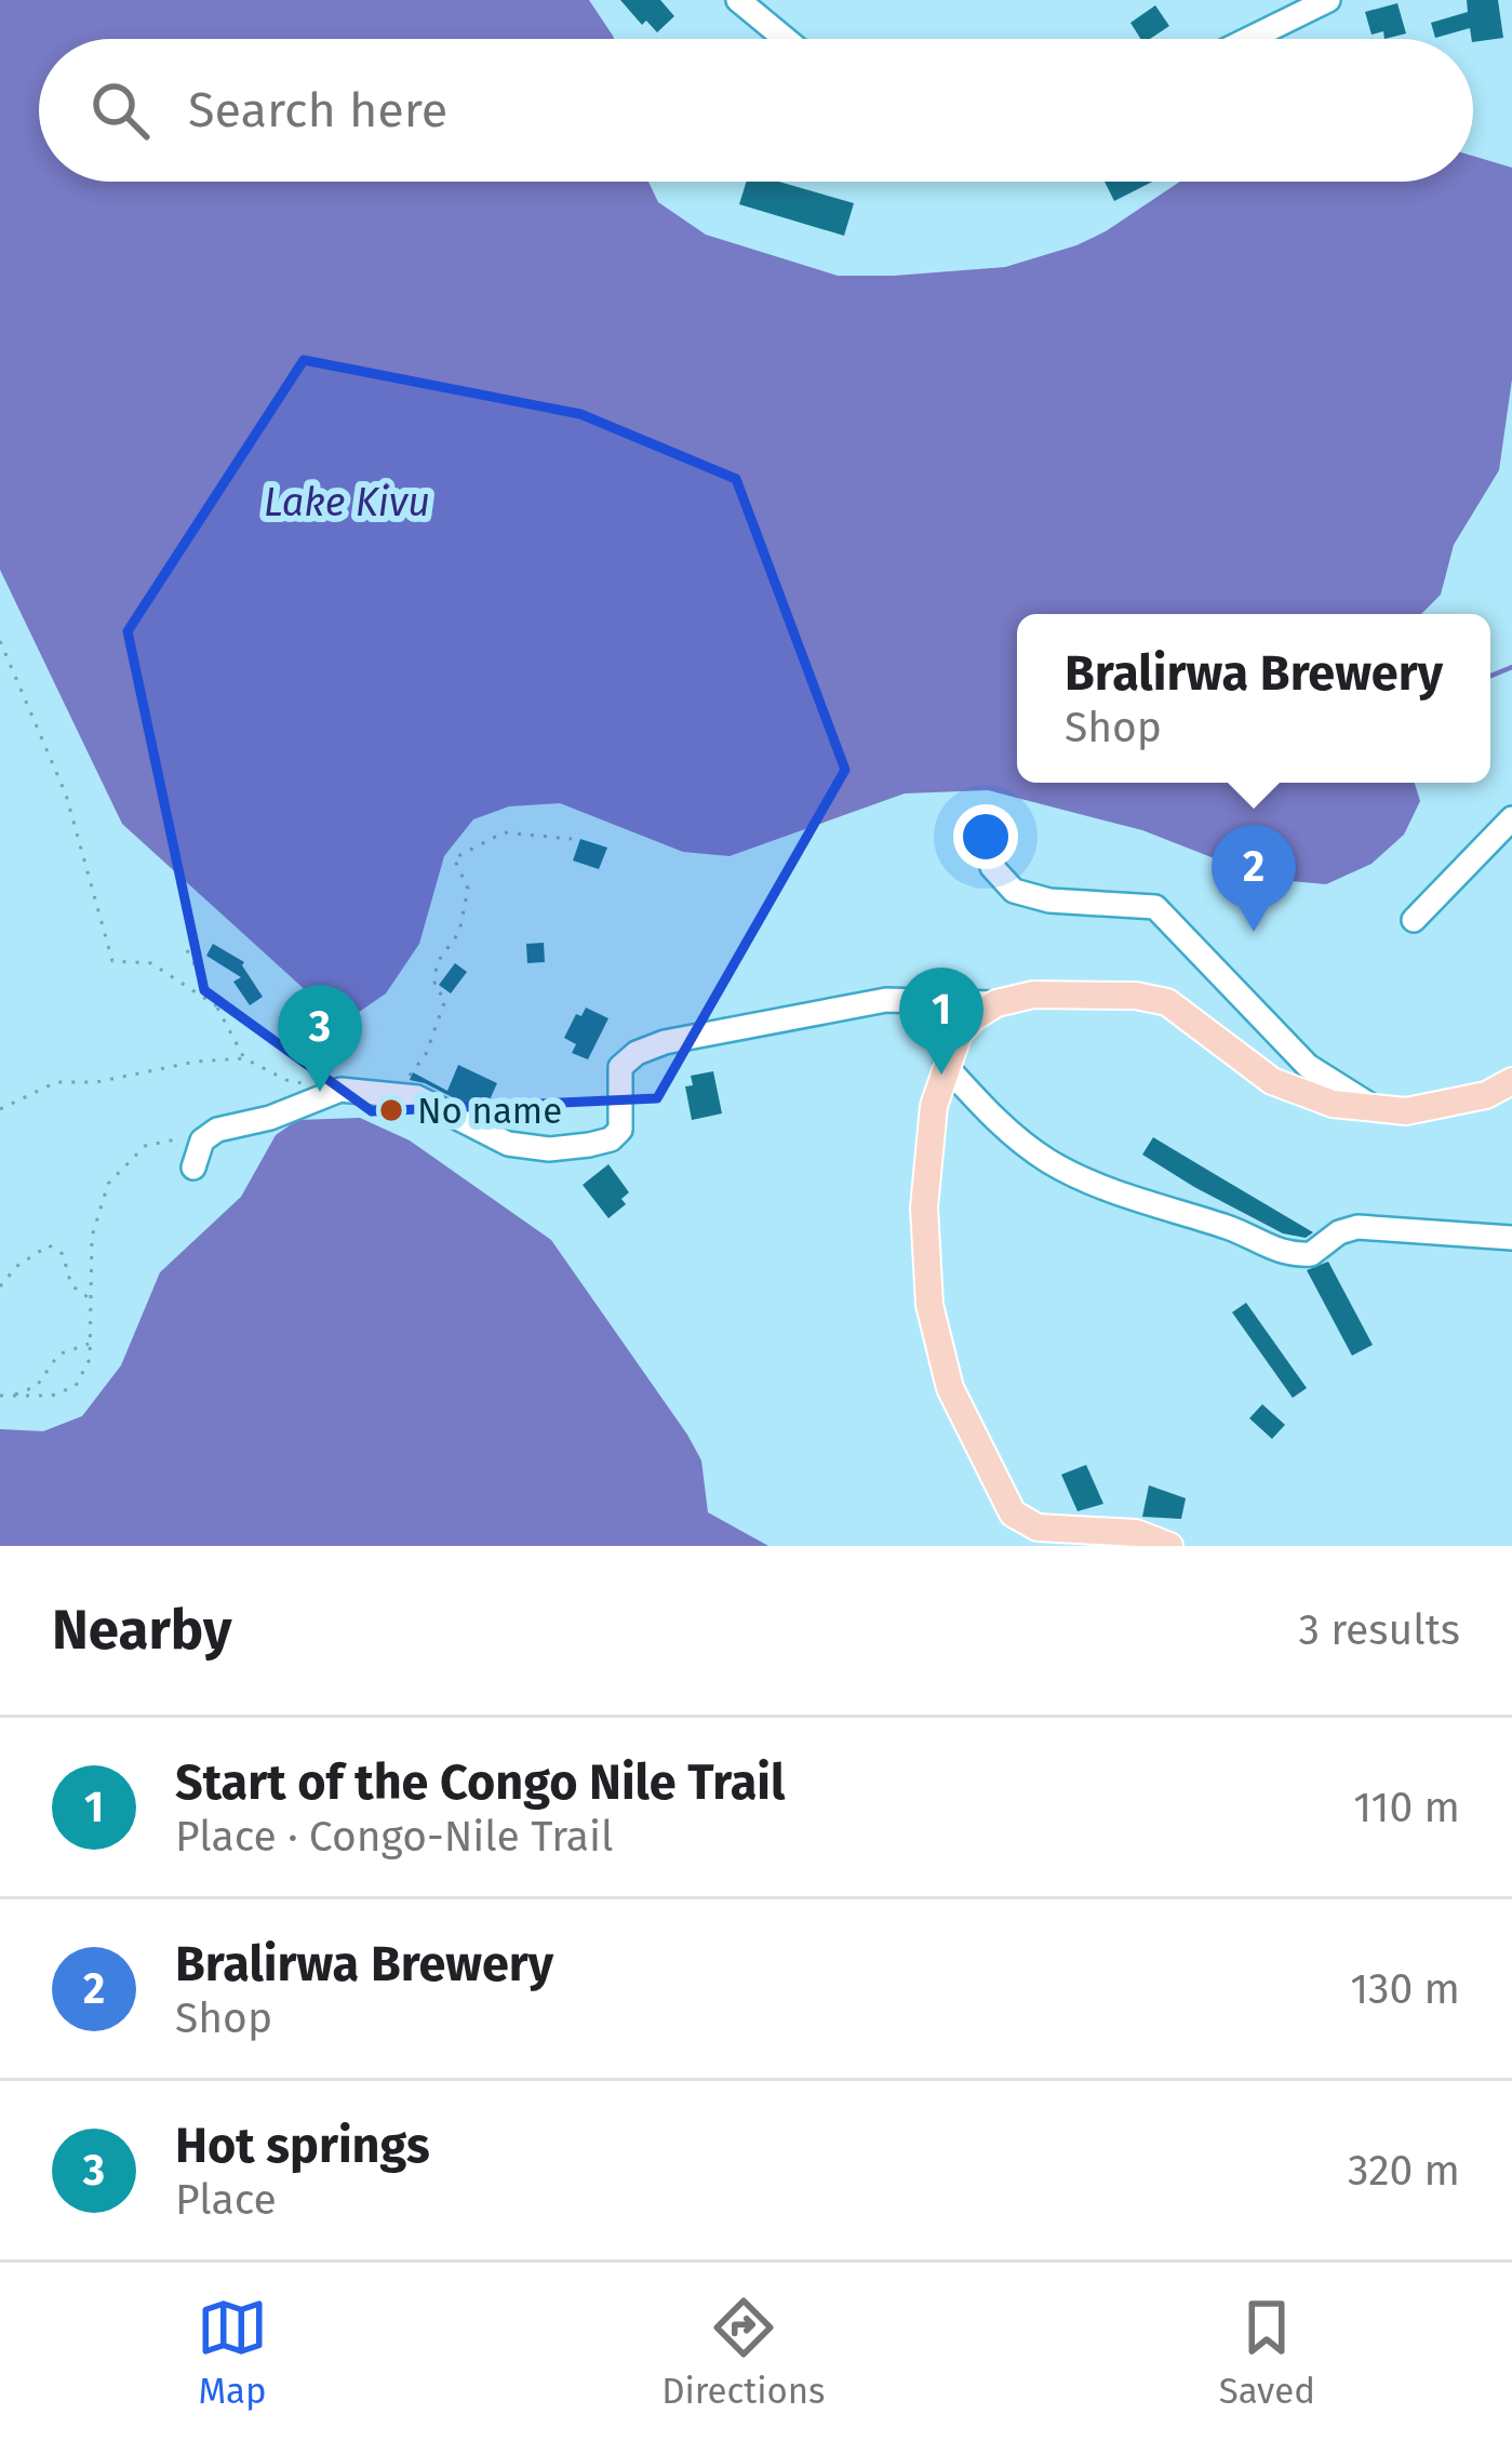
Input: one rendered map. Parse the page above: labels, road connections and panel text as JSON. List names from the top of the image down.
{
  "water": ["Lake Kivu"],
  "places": ["No name"],
  "page": {
    "search": "Search here",
    "popup": ["Bralirwa Brewery", "Shop"],
    "pins": ["2", "1", "3"],
    "heading": ["Nearby", "3 results"],
    "list": [
      {
        "mark": "1",
        "name": "Start of the Congo Nile Trail",
        "note": "Place · Congo-Nile Trail",
        "value": "110 m"
      },
      {
        "mark": "2",
        "name": "Bralirwa Brewery",
        "note": "Shop",
        "value": "130 m"
      },
      {
        "mark": "3",
        "name": "Hot springs",
        "note": "Place",
        "value": "320 m"
      }
    ],
    "nav": ["Map", "Directions", "Saved"]
  }
}
